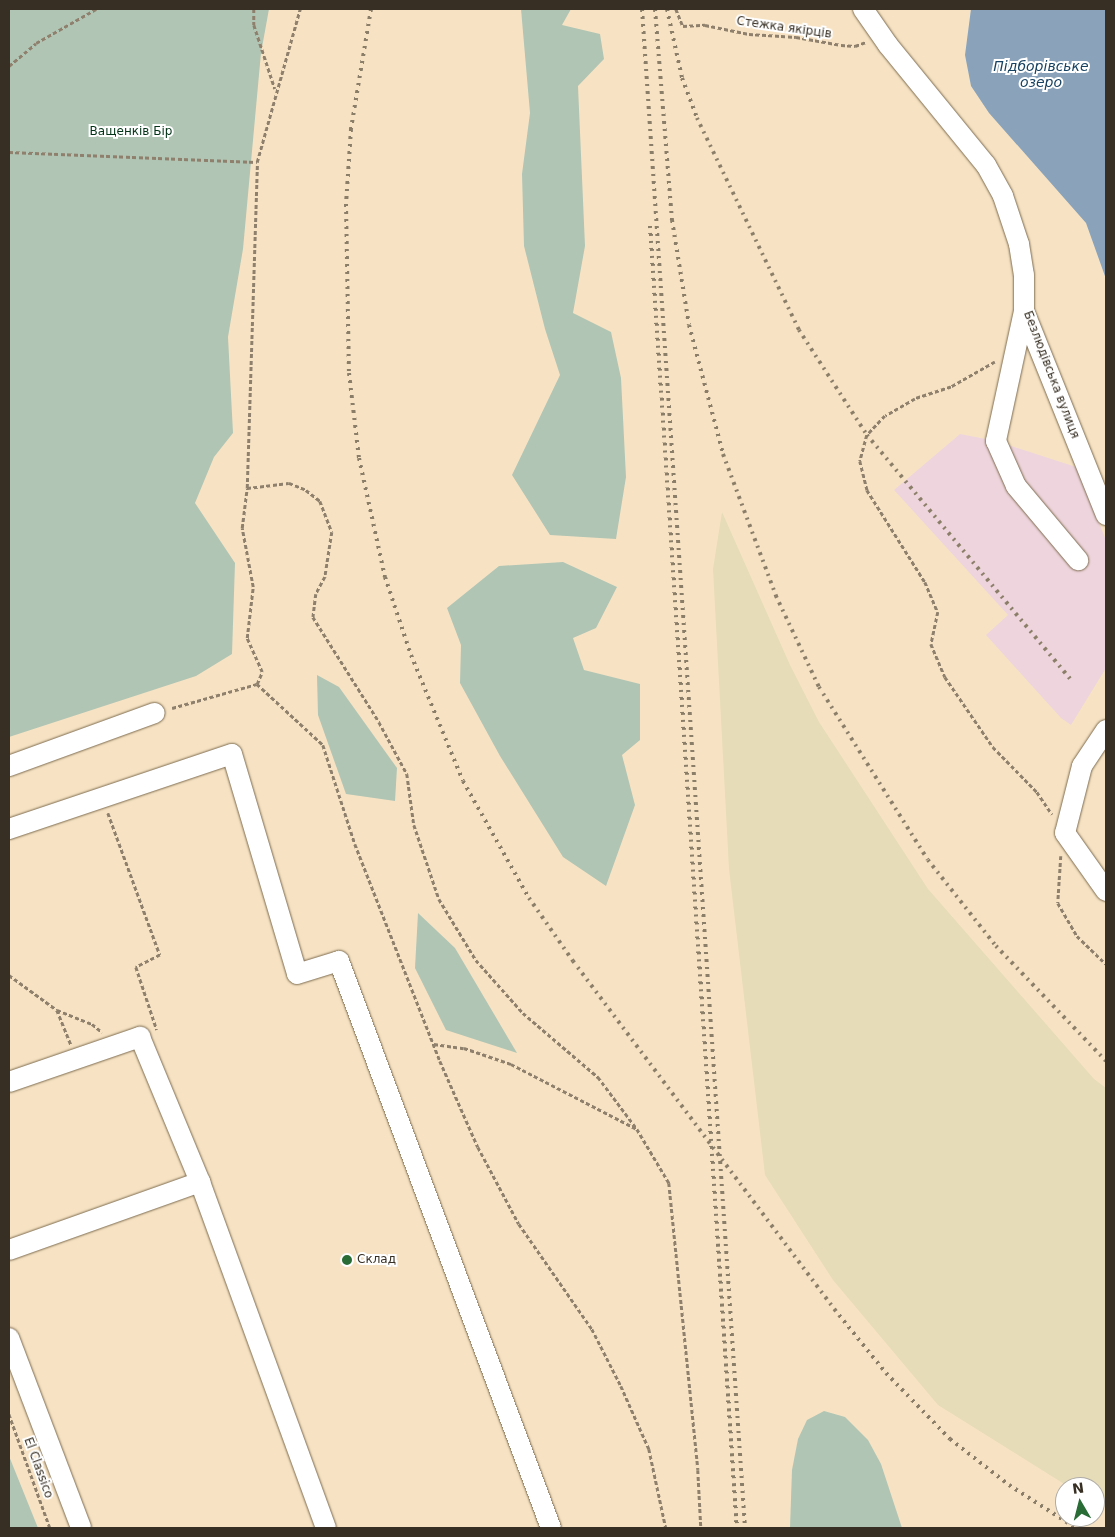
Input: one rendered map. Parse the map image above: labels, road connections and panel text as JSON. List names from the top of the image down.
{
  "streets": {
    "street": ["Безлюдівська вулиця"],
    "path": ["Стежка якірців", "El Classico"]
  },
  "crossings": [
    ["Стежка якірців", "Безлюдівська вулиця"]
  ],
  "water": ["Підборівське озеро"],
  "parks": ["Ващенків Бір"],
  "places": ["Склад"],
  "north": "top"
}
